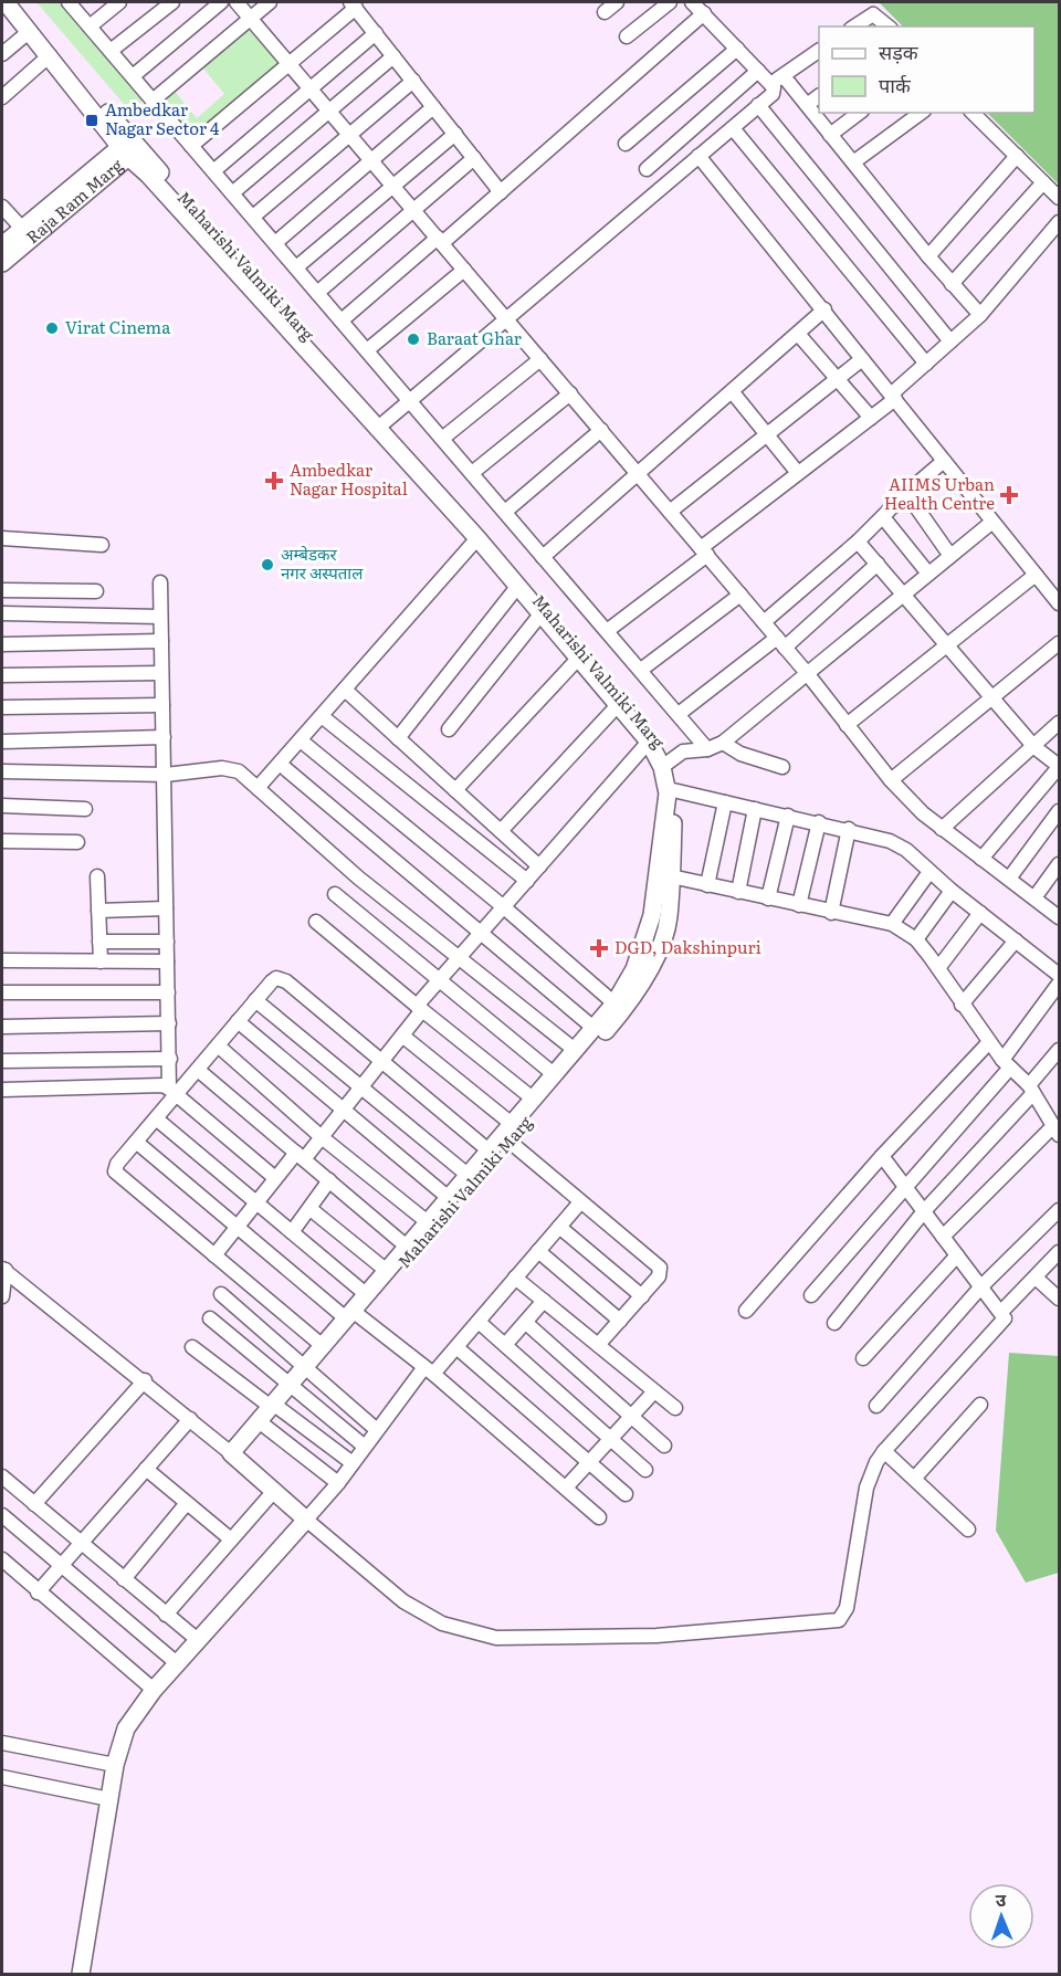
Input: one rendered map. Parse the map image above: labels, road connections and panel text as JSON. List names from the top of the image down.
{
  "streets": {
    "street": ["Raja Ram Marg", "Maharishi Valmiki Marg"]
  },
  "crossings": [
    ["Raja Ram Marg", "Maharishi Valmiki Marg"]
  ],
  "places": {
    "transit": ["Ambedkar Nagar Sector 4"],
    "other": ["Virat Cinema", "Baraat Ghar", "अम्बेडकर नगर अस्पताल"],
    "health": ["Ambedkar Nagar Hospital", "AIIMS Urban Health Centre", "DGD, Dakshinpuri"]
  },
  "legend": ["सड़क", "पार्क"],
  "north": "top"
}
